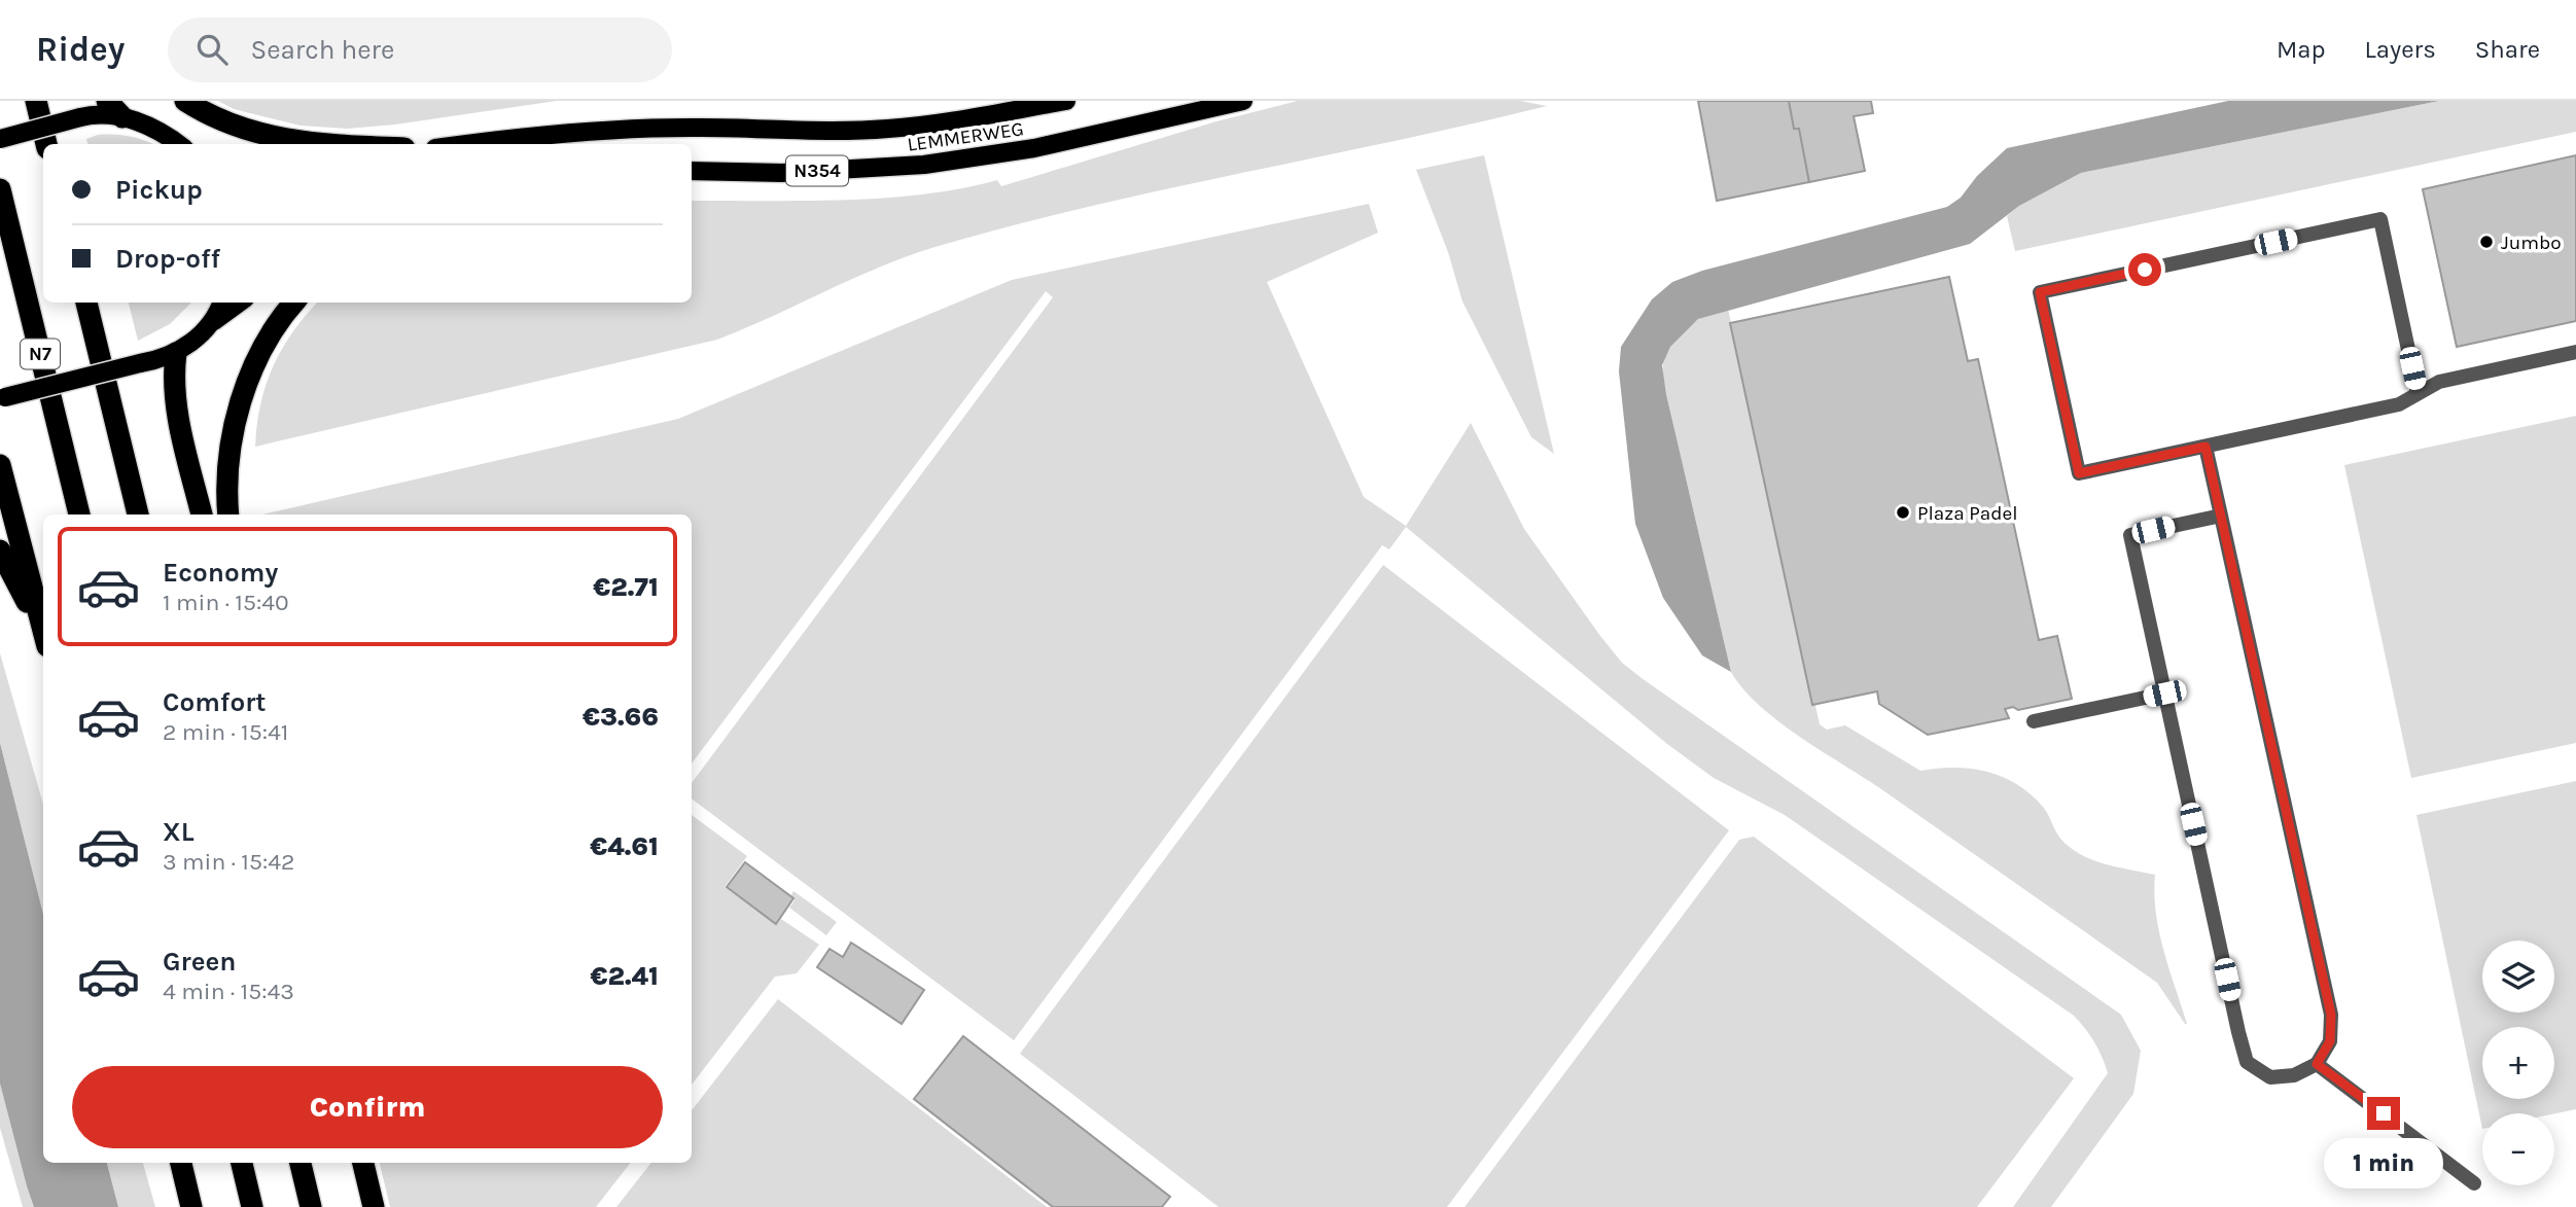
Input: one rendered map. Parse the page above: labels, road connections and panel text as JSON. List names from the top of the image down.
{
  "streets": {
    "highway": ["N7"],
    "main road": ["LEMMERWEG", "N354"]
  },
  "places": ["Jumbo", "Plaza Padel"],
  "page": {
    "header": "Ridey",
    "search": "Search here",
    "nav": ["Map", "Layers", "Share"],
    "banner": ["Pickup", "Drop-off"],
    "list": [
      {
        "name": "Economy",
        "note": "1 min · 15:40",
        "value": "€2.71"
      },
      {
        "name": "Comfort",
        "note": "2 min · 15:41",
        "value": "€3.66"
      },
      {
        "name": "XL",
        "note": "3 min · 15:42",
        "value": "€4.61"
      },
      {
        "name": "Green",
        "note": "4 min · 15:43",
        "value": "€2.41"
      }
    ],
    "map_buttons": ["+", "−"],
    "buttons": "Confirm",
    "bubble": "1 min"
  }
}
